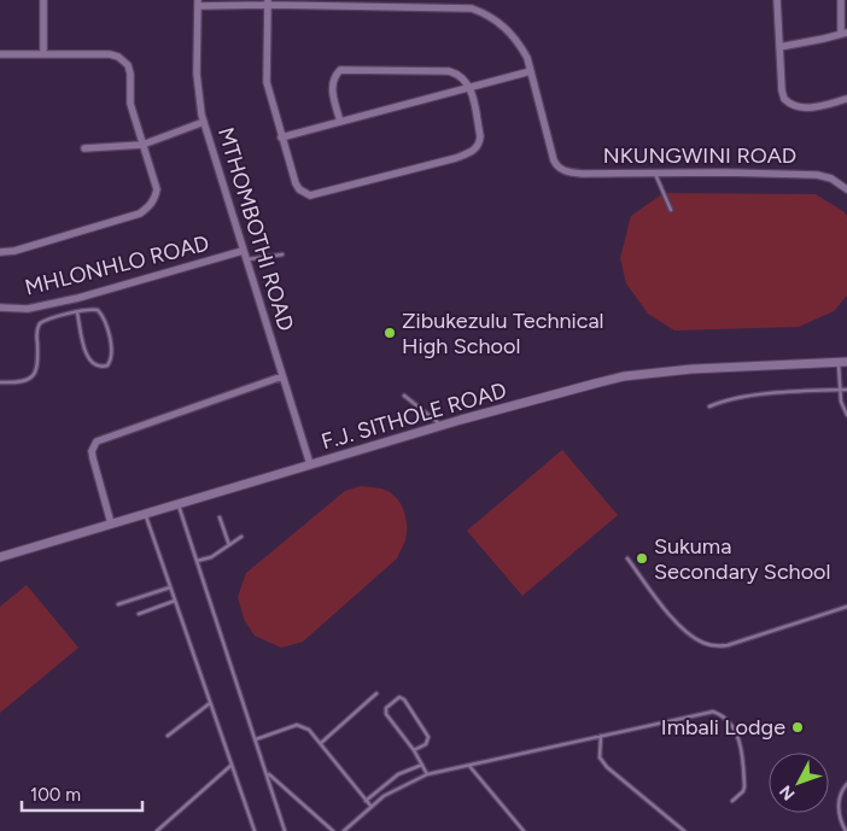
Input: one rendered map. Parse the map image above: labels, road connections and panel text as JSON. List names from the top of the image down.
{
  "streets": {
    "street": [
      "NKUNGWINI ROAD",
      "MTHOMBOTHI ROAD",
      "MHLONHLO ROAD",
      "F.J. SITHOLE ROAD"
    ]
  },
  "crossings": [
    ["MTHOMBOTHI ROAD", "MHLONHLO ROAD"],
    ["MTHOMBOTHI ROAD", "F.J. SITHOLE ROAD"]
  ],
  "places": ["Zibukezulu Technical High School", "Sukuma Secondary School", "Imbali Lodge"],
  "scale_bar": "100 m",
  "north": "bottom left"
}
